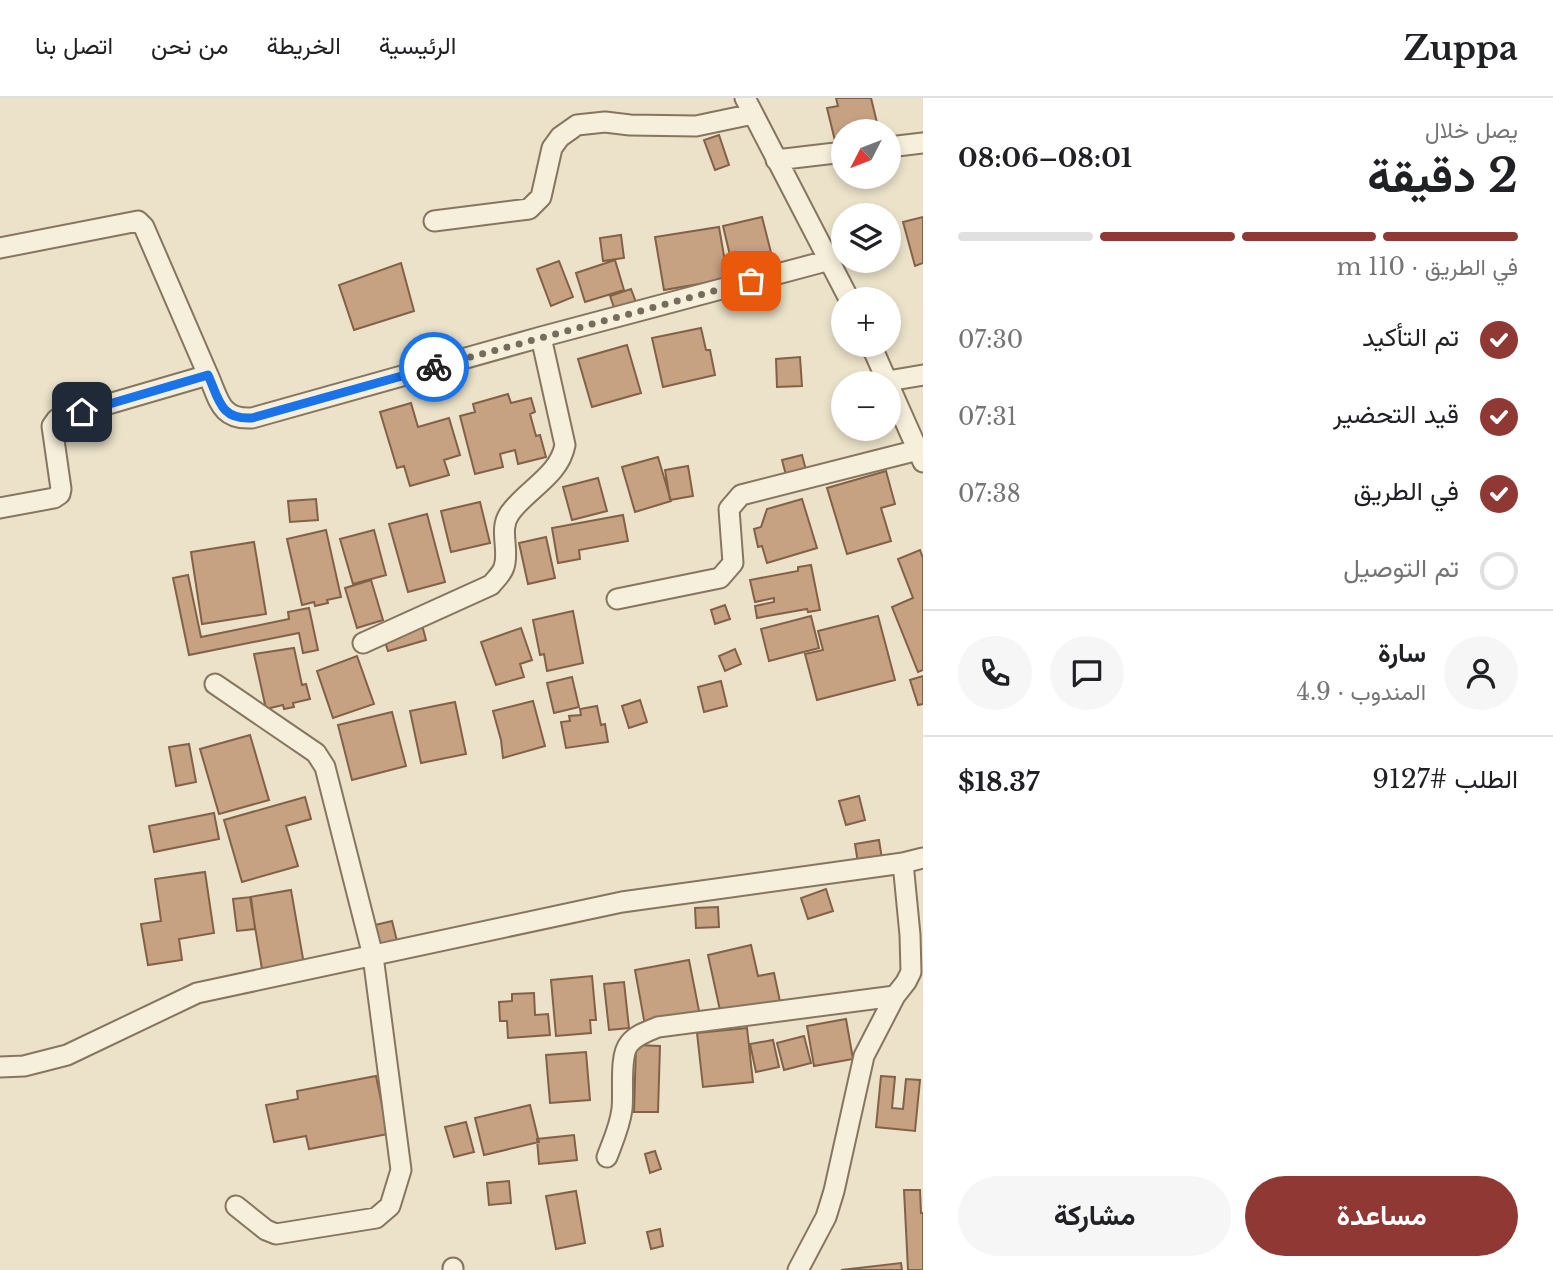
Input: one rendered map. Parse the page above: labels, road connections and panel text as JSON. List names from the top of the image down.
{
  "north": "bottom left",
  "page": {
    "header": "Zuppa",
    "nav": [
      "الرئيسية",
      "الخريطة",
      "من نحن",
      "اتصل بنا"
    ],
    "heading": ["2 دقيقة", "يصل خلال", "08:01–08:06"],
    "panel": [
      "سارة",
      "المندوب · 4.9",
      "الطلب #9127",
      "$18.37"
    ],
    "map_buttons": ["+", "−"],
    "bar": "في الطريق · 110 m",
    "list": [
      ["تم التأكيد", "07:30"],
      ["قيد التحضير", "07:31"],
      ["في الطريق", "07:38"],
      "تم التوصيل"
    ],
    "buttons": ["مساعدة", "مشاركة"]
  }
}
